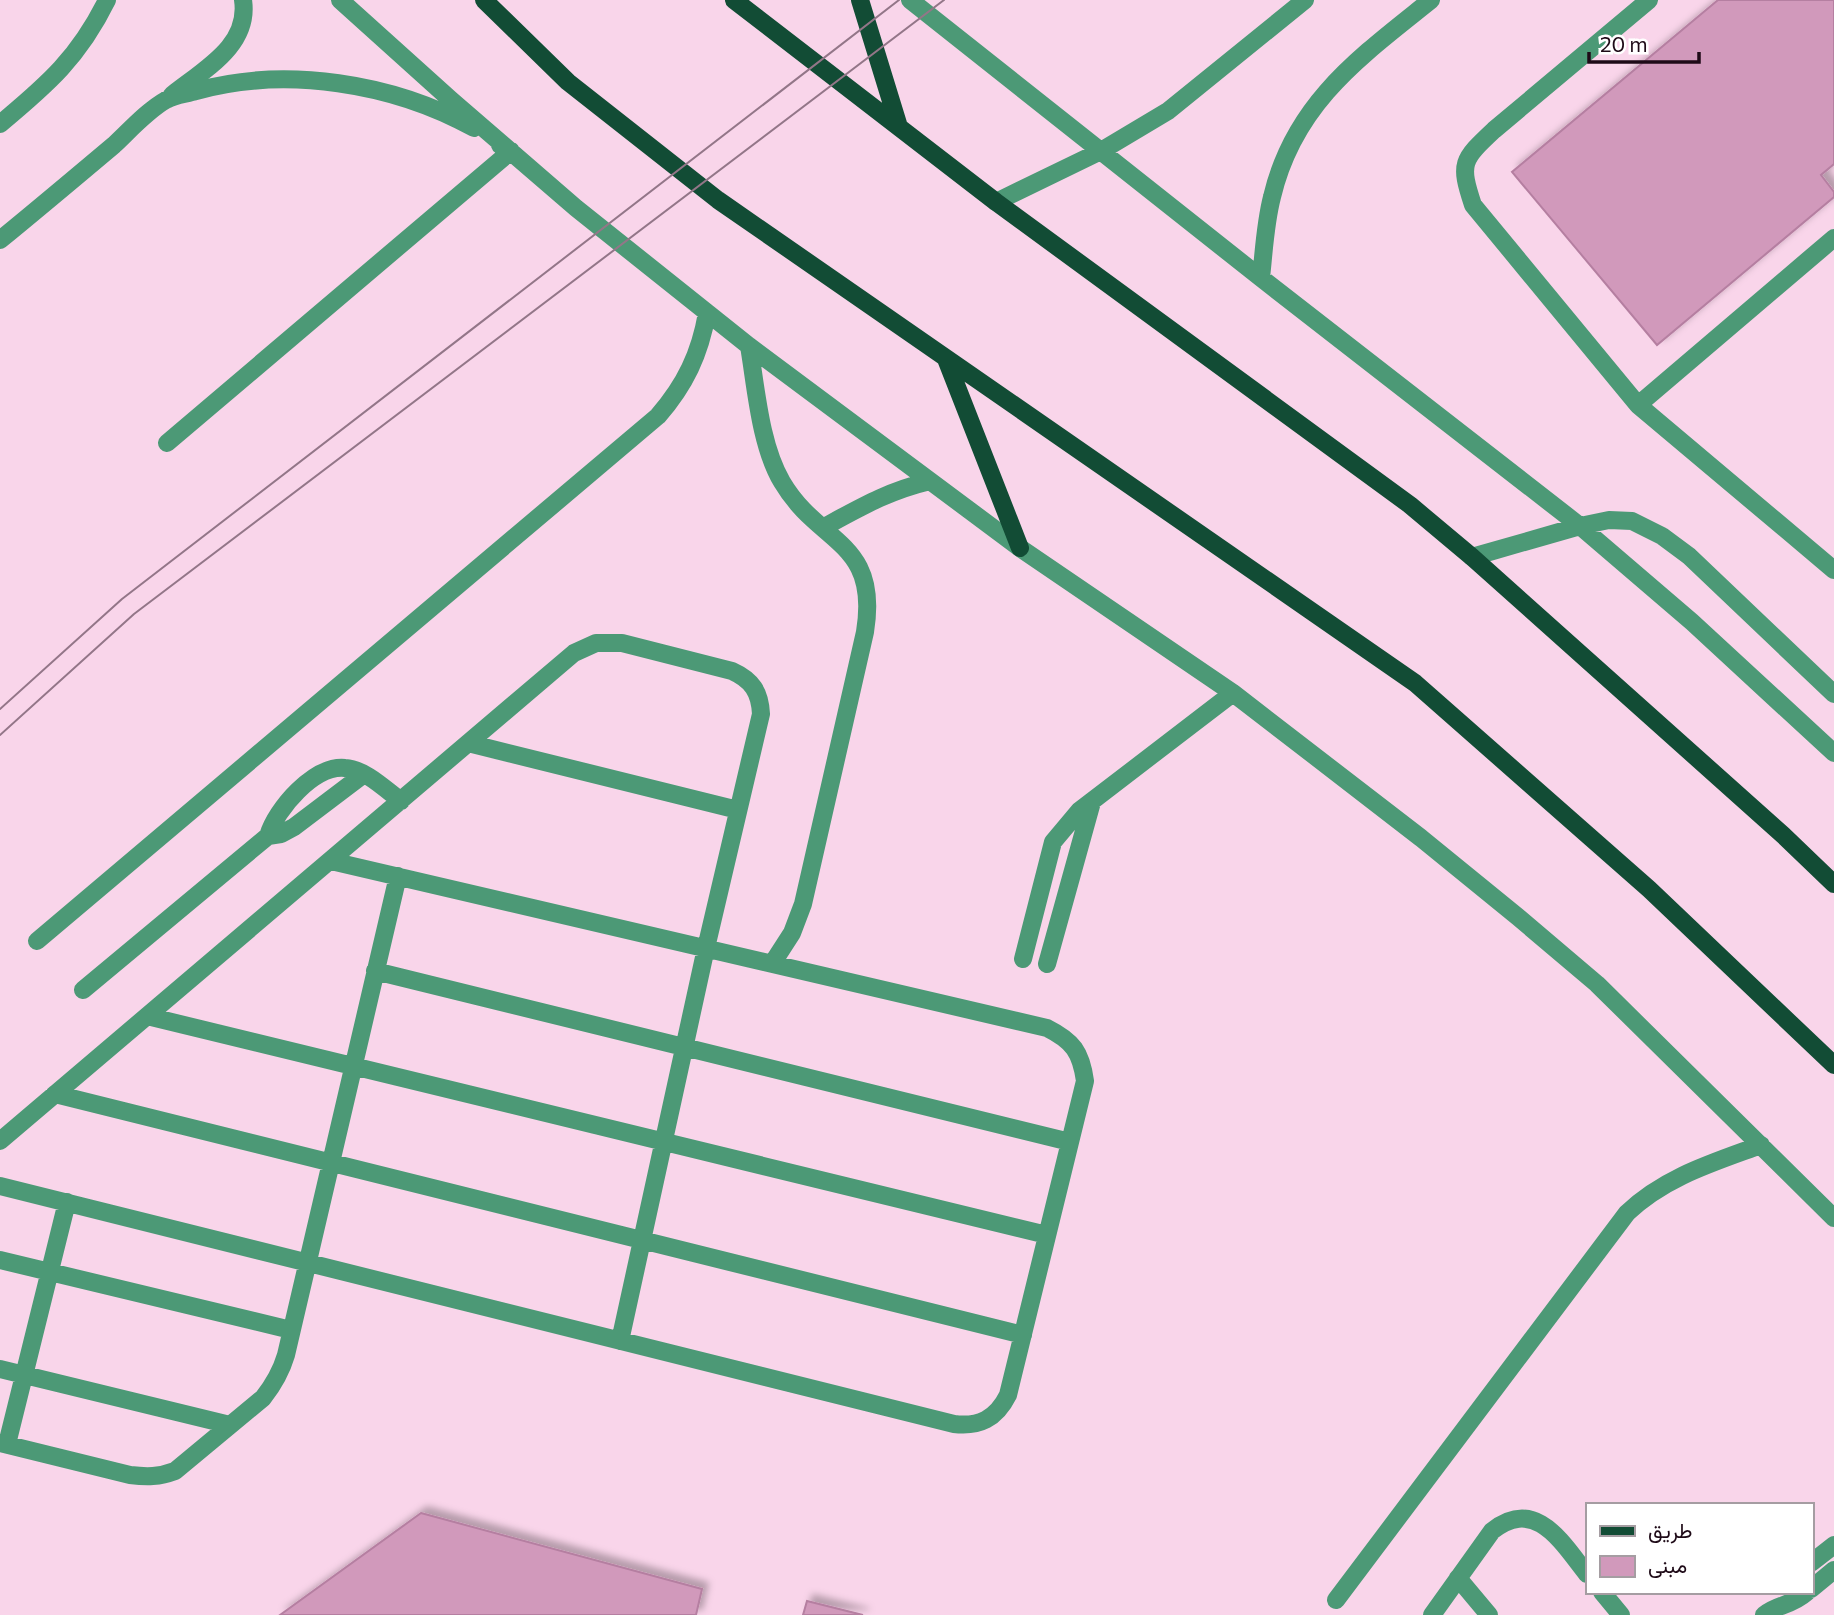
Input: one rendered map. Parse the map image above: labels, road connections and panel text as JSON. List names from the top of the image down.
{
  "legend": ["طريق", "مبنى"],
  "scale_bar": "20 m"
}
